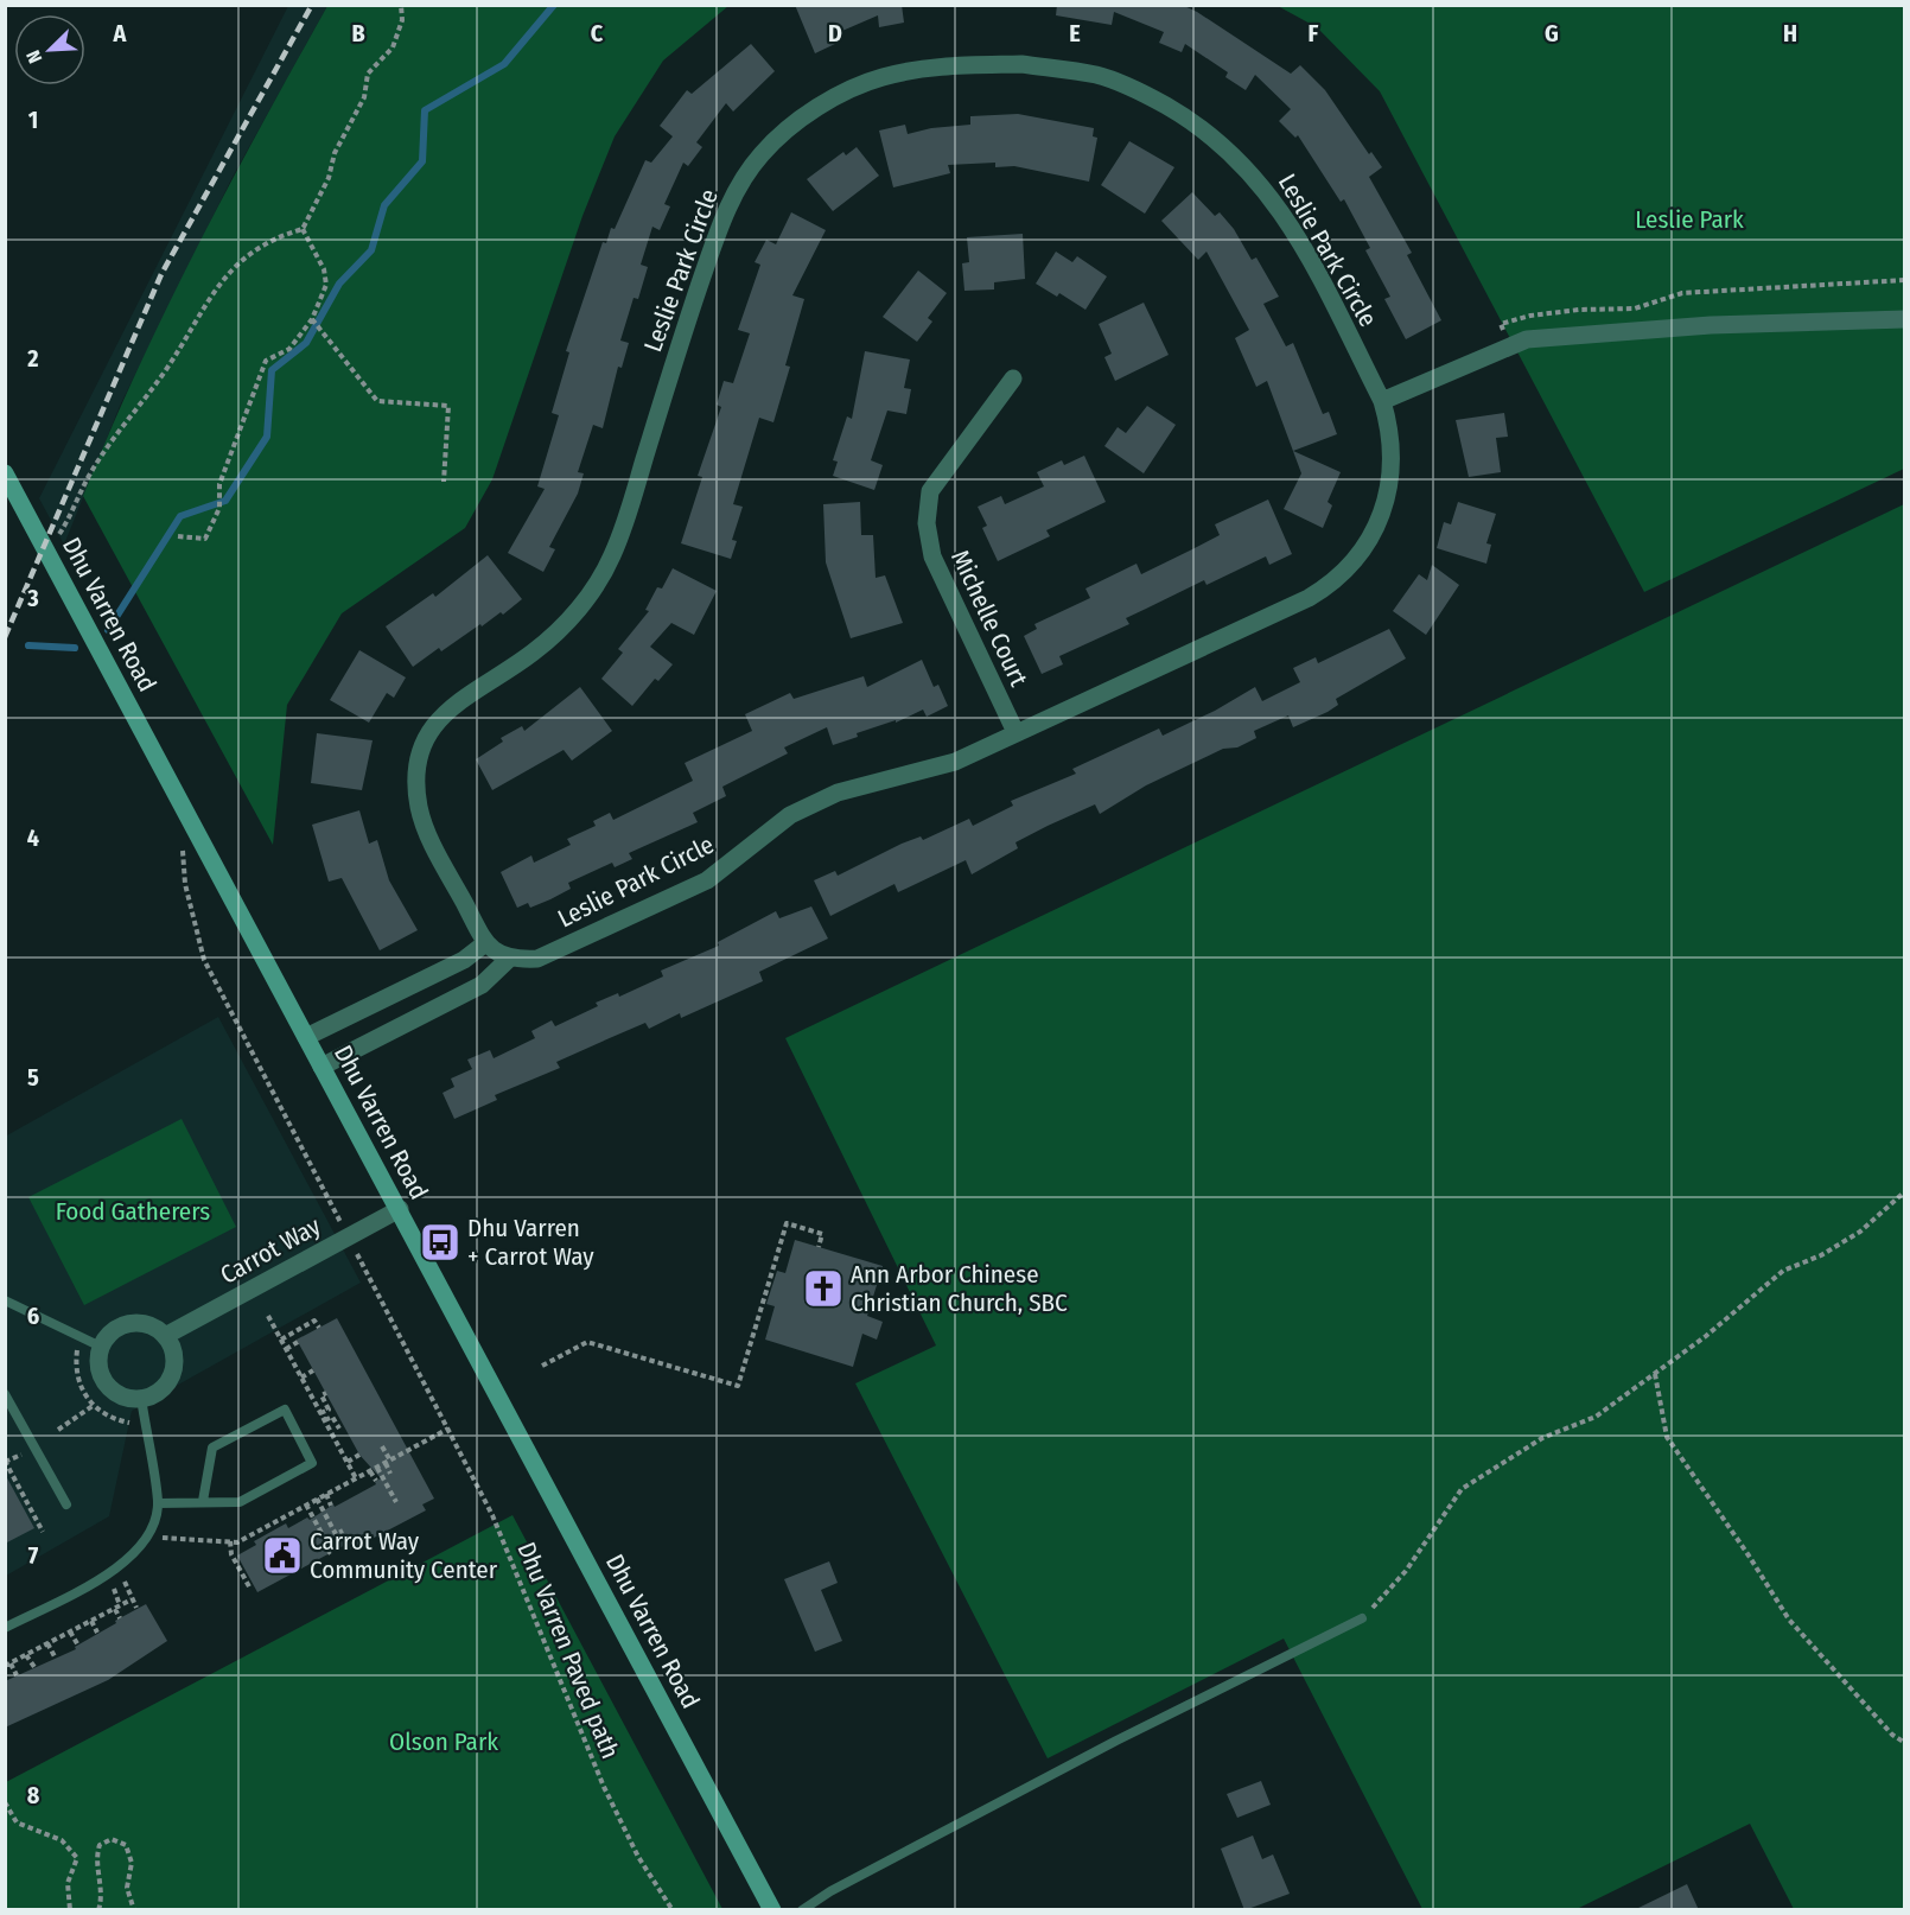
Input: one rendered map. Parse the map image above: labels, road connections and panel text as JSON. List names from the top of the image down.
{
  "streets": {
    "main road": ["Dhu Varren Road"],
    "street": ["Leslie Park Circle", "Michelle Court", "Carrot Way"],
    "path": ["Dhu Varren Paved path"]
  },
  "crossings": [
    ["Leslie Park Circle", "Michelle Court"],
    ["Dhu Varren Road", "Carrot Way"]
  ],
  "parks": ["Leslie Park", "Food Gatherers", "Olson Park"],
  "places": {
    "bus stop": ["Dhu Varren + Carrot Way"],
    "church": ["Ann Arbor Chinese Christian Church, SBC"],
    "public building": ["Carrot Way Community Center"]
  },
  "north": "bottom left",
  "grid": {
    "columns": [
      "A",
      "B",
      "C",
      "D",
      "E",
      "F",
      "G",
      "H"
    ],
    "rows": [
      "1",
      "2",
      "3",
      "4",
      "5",
      "6",
      "7",
      "8"
    ]
  }
}
